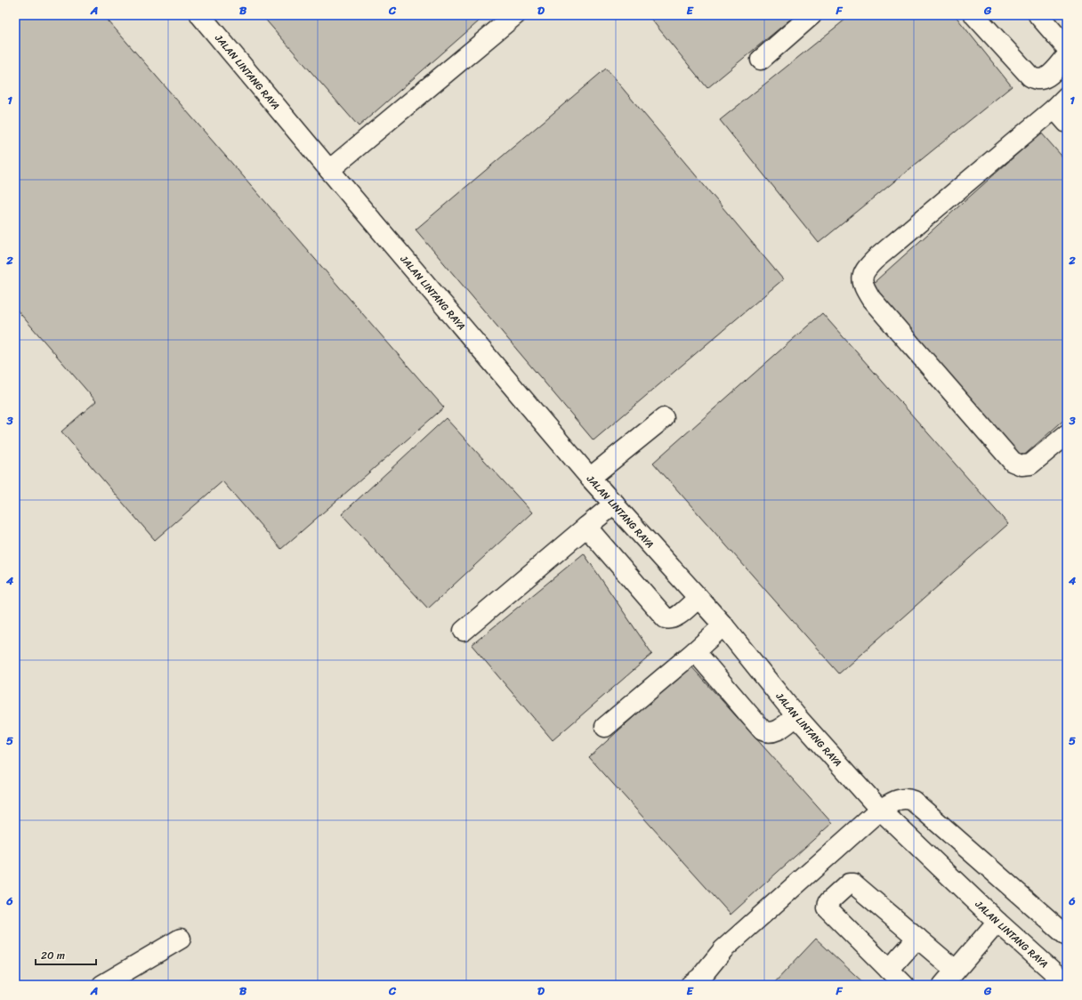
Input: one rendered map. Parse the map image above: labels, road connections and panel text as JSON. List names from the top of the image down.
{
  "streets": {
    "street": ["JALAN LINTANG RAYA"]
  },
  "scale_bar": "20 m",
  "grid": {
    "columns": [
      "A",
      "B",
      "C",
      "D",
      "E",
      "F",
      "G"
    ],
    "rows": [
      "1",
      "2",
      "3",
      "4",
      "5",
      "6"
    ]
  }
}
